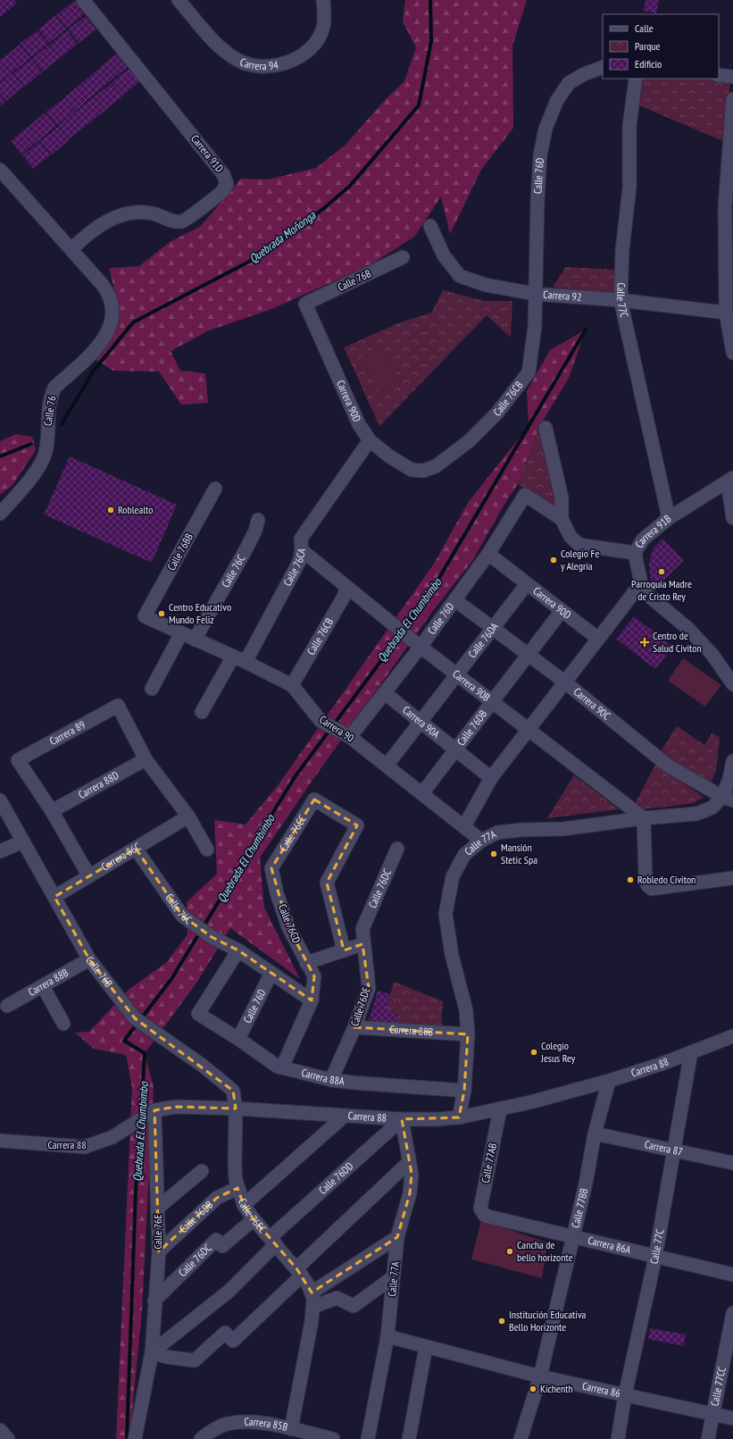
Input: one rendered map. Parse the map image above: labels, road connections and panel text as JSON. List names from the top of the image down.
{
  "streets": {
    "street": [
      "Carrera 94",
      "Carrera 91D",
      "Calle 76D",
      "Calle 76B",
      "Carrera 92",
      "Calle 77C",
      "Calle 76CB",
      "Carrera 90D",
      "Calle 76",
      "Carrera 91B",
      "Calle 76BB",
      "Calle 76CA",
      "Calle 76C",
      "Calle 76DA",
      "Carrera 90B",
      "Carrera 90C",
      "Carrera 90A",
      "Calle 76DB",
      "Carrera 90",
      "Carrera 89",
      "Carrera 88D",
      "Calle 76CC",
      "Calle 77A",
      "Carrera 86C",
      "Calle 76DC",
      "Calle 76CD",
      "Carrera 88B",
      "Calle 76DE",
      "Carrera 88",
      "Carrera 88A",
      "Carrera 87",
      "Calle 77AB",
      "Calle 76DD",
      "Calle 77BB",
      "Calle 76EC",
      "Calle 76E",
      "Carrera 86A",
      "Calle 77CC",
      "Carrera 86",
      "Carrera 85B"
    ]
  },
  "crossings": [
    ["Carrera 91D", "Calle 76"],
    ["Calle 76D", "Carrera 92"],
    ["Calle 76D", "Calle 76CB"],
    ["Calle 76D", "Carrera 90D"],
    ["Calle 76D", "Carrera 91B"],
    ["Calle 76D", "Carrera 90B"],
    ["Calle 76D", "Carrera 90C"],
    ["Calle 76D", "Carrera 90A"],
    ["Calle 76D", "Carrera 90"],
    ["Calle 76D", "Carrera 88A"],
    ["Calle 76B", "Carrera 90D"],
    ["Calle 76B", "Carrera 86C"],
    ["Calle 76B", "Carrera 88B"],
    ["Calle 76B", "Carrera 88"],
    ["Calle 76B", "Calle 76EC"],
    ["Carrera 92", "Calle 77C"],
    ["Carrera 92", "Calle 76CB"],
    ["Calle 77C", "Carrera 91B"],
    ["Calle 77C", "Carrera 88"],
    ["Calle 77C", "Carrera 87"],
    ["Calle 77C", "Carrera 86A"],
    ["Calle 77C", "Carrera 86"],
    ["Calle 76CB", "Carrera 90D"],
    ["Calle 76CB", "Carrera 90B"],
    ["Calle 76CB", "Carrera 90"],
    ["Carrera 90D", "Calle 76CA"],
    ["Carrera 90D", "Calle 76DA"],
    ["Carrera 90D", "Calle 76DB"],
    ["Calle 76BB", "Carrera 90"],
    ["Calle 76CA", "Carrera 90B"],
    ["Calle 76CA", "Carrera 90"],
    ["Calle 76C", "Carrera 90"],
    ["Calle 76C", "Carrera 86C"],
    ["Calle 76C", "Carrera 88A"],
    ["Calle 76DA", "Carrera 90B"],
    ["Calle 76DA", "Carrera 90C"],
    ["Calle 76DA", "Carrera 90A"],
    ["Calle 76DA", "Carrera 90"],
    ["Carrera 90B", "Calle 76DB"],
    ["Carrera 90B", "Calle 77A"],
    ["Carrera 90C", "Calle 76DB"],
    ["Carrera 90C", "Calle 77A"],
    ["Carrera 90A", "Calle 76DB"],
    ["Calle 76DB", "Carrera 90"],
    ["Calle 76DB", "Calle 76EC"],
    ["Calle 76DB", "Calle 76E"],
    ["Carrera 90", "Calle 77A"],
    ["Carrera 89", "Carrera 88D"],
    ["Calle 76CC", "Calle 76CD"],
    ["Calle 77A", "Carrera 88B"],
    ["Calle 77A", "Carrera 88"],
    ["Calle 77A", "Carrera 88A"],
    ["Calle 77A", "Calle 76DD"],
    ["Calle 77A", "Carrera 86"],
    ["Calle 76DC", "Calle 76DE"],
    ["Calle 76DC", "Calle 76EC"],
    ["Calle 76DC", "Calle 76E"],
    ["Carrera 88B", "Calle 76DE"],
    ["Calle 76DE", "Carrera 88A"],
    ["Carrera 88", "Calle 77AB"],
    ["Carrera 88", "Calle 76DD"],
    ["Carrera 88", "Calle 77BB"],
    ["Carrera 88", "Calle 76EC"],
    ["Carrera 88", "Calle 76E"],
    ["Carrera 87", "Calle 77BB"],
    ["Calle 77AB", "Carrera 86A"],
    ["Calle 76DD", "Calle 76EC"],
    ["Calle 76DD", "Calle 76E"],
    ["Calle 77BB", "Carrera 86A"],
    ["Calle 77BB", "Carrera 86"],
    ["Calle 76EC", "Carrera 85B"],
    ["Calle 77CC", "Carrera 86"]
  ],
  "water": ["Quebrada Moñonga", "Quebrada El Chumbimbo"],
  "places": {
    "other": [
      "Roblealto",
      "Colegio Fe y Alegria",
      "Parroquia Madre de Cristo Rey",
      "Centro Educativo Mundo Feliz",
      "Mansión Stetic Spa",
      "Robledo Civiton",
      "Colegio Jesus Rey",
      "Cancha de bello horizonte",
      "Institución Educativa Bello Horizonte",
      "Kichenth"
    ],
    "health": ["Centro de Salud Civiton"]
  },
  "legend": ["Calle", "Parque", "Edificio"]
}
